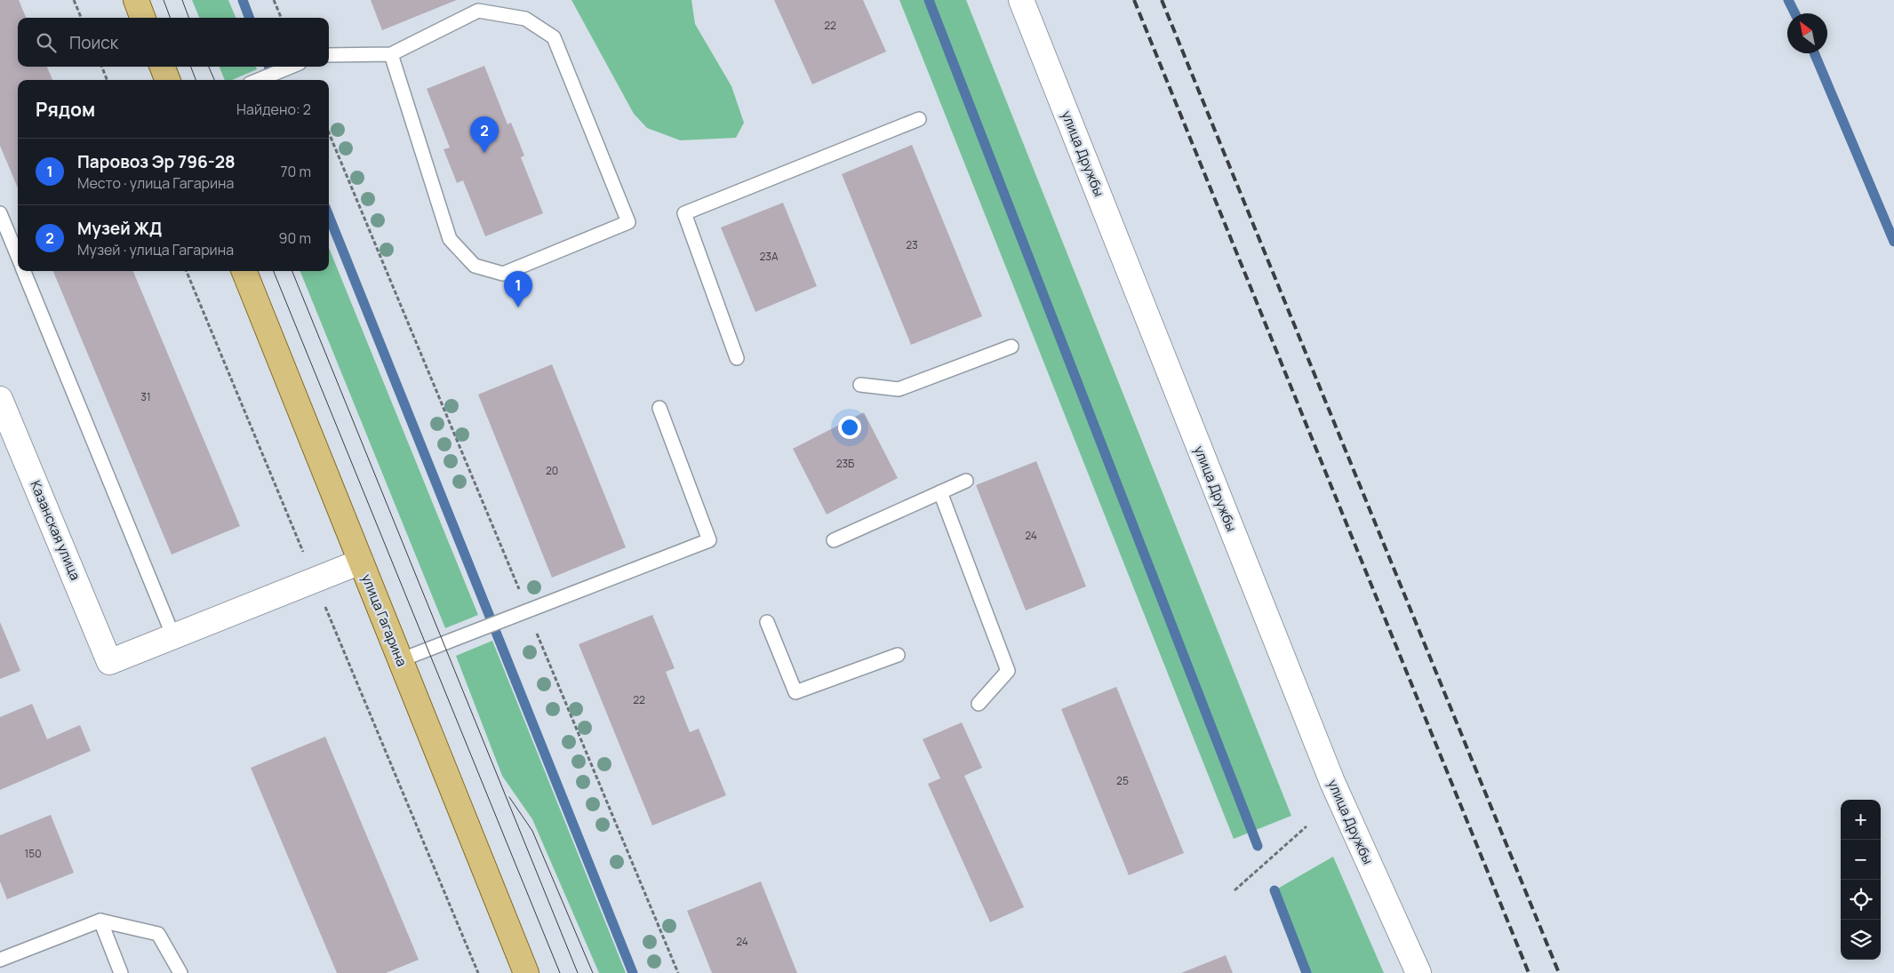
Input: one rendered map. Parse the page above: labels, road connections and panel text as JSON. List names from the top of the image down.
{
  "streets": {
    "main road": ["улица Гагарина"],
    "street": ["улица Дружбы", "Казанская улица"]
  },
  "house_numbers": [
    "22",
    "23",
    "23А",
    "31",
    "23Б",
    "20",
    "24",
    "22",
    "25",
    "150",
    "24"
  ],
  "north": "top left",
  "page": {
    "search": "Поиск",
    "heading": ["Рядом", "Найдено: 2"],
    "pins": ["2", "1"],
    "list": [
      {
        "mark": "1",
        "name": "Паровоз Эр 796-28",
        "note": "Место · улица Гагарина",
        "value": "70 m"
      },
      {
        "mark": "2",
        "name": "Музей ЖД",
        "note": "Музей · улица Гагарина",
        "value": "90 m"
      }
    ],
    "map_buttons": ["+", "−"]
  }
}
